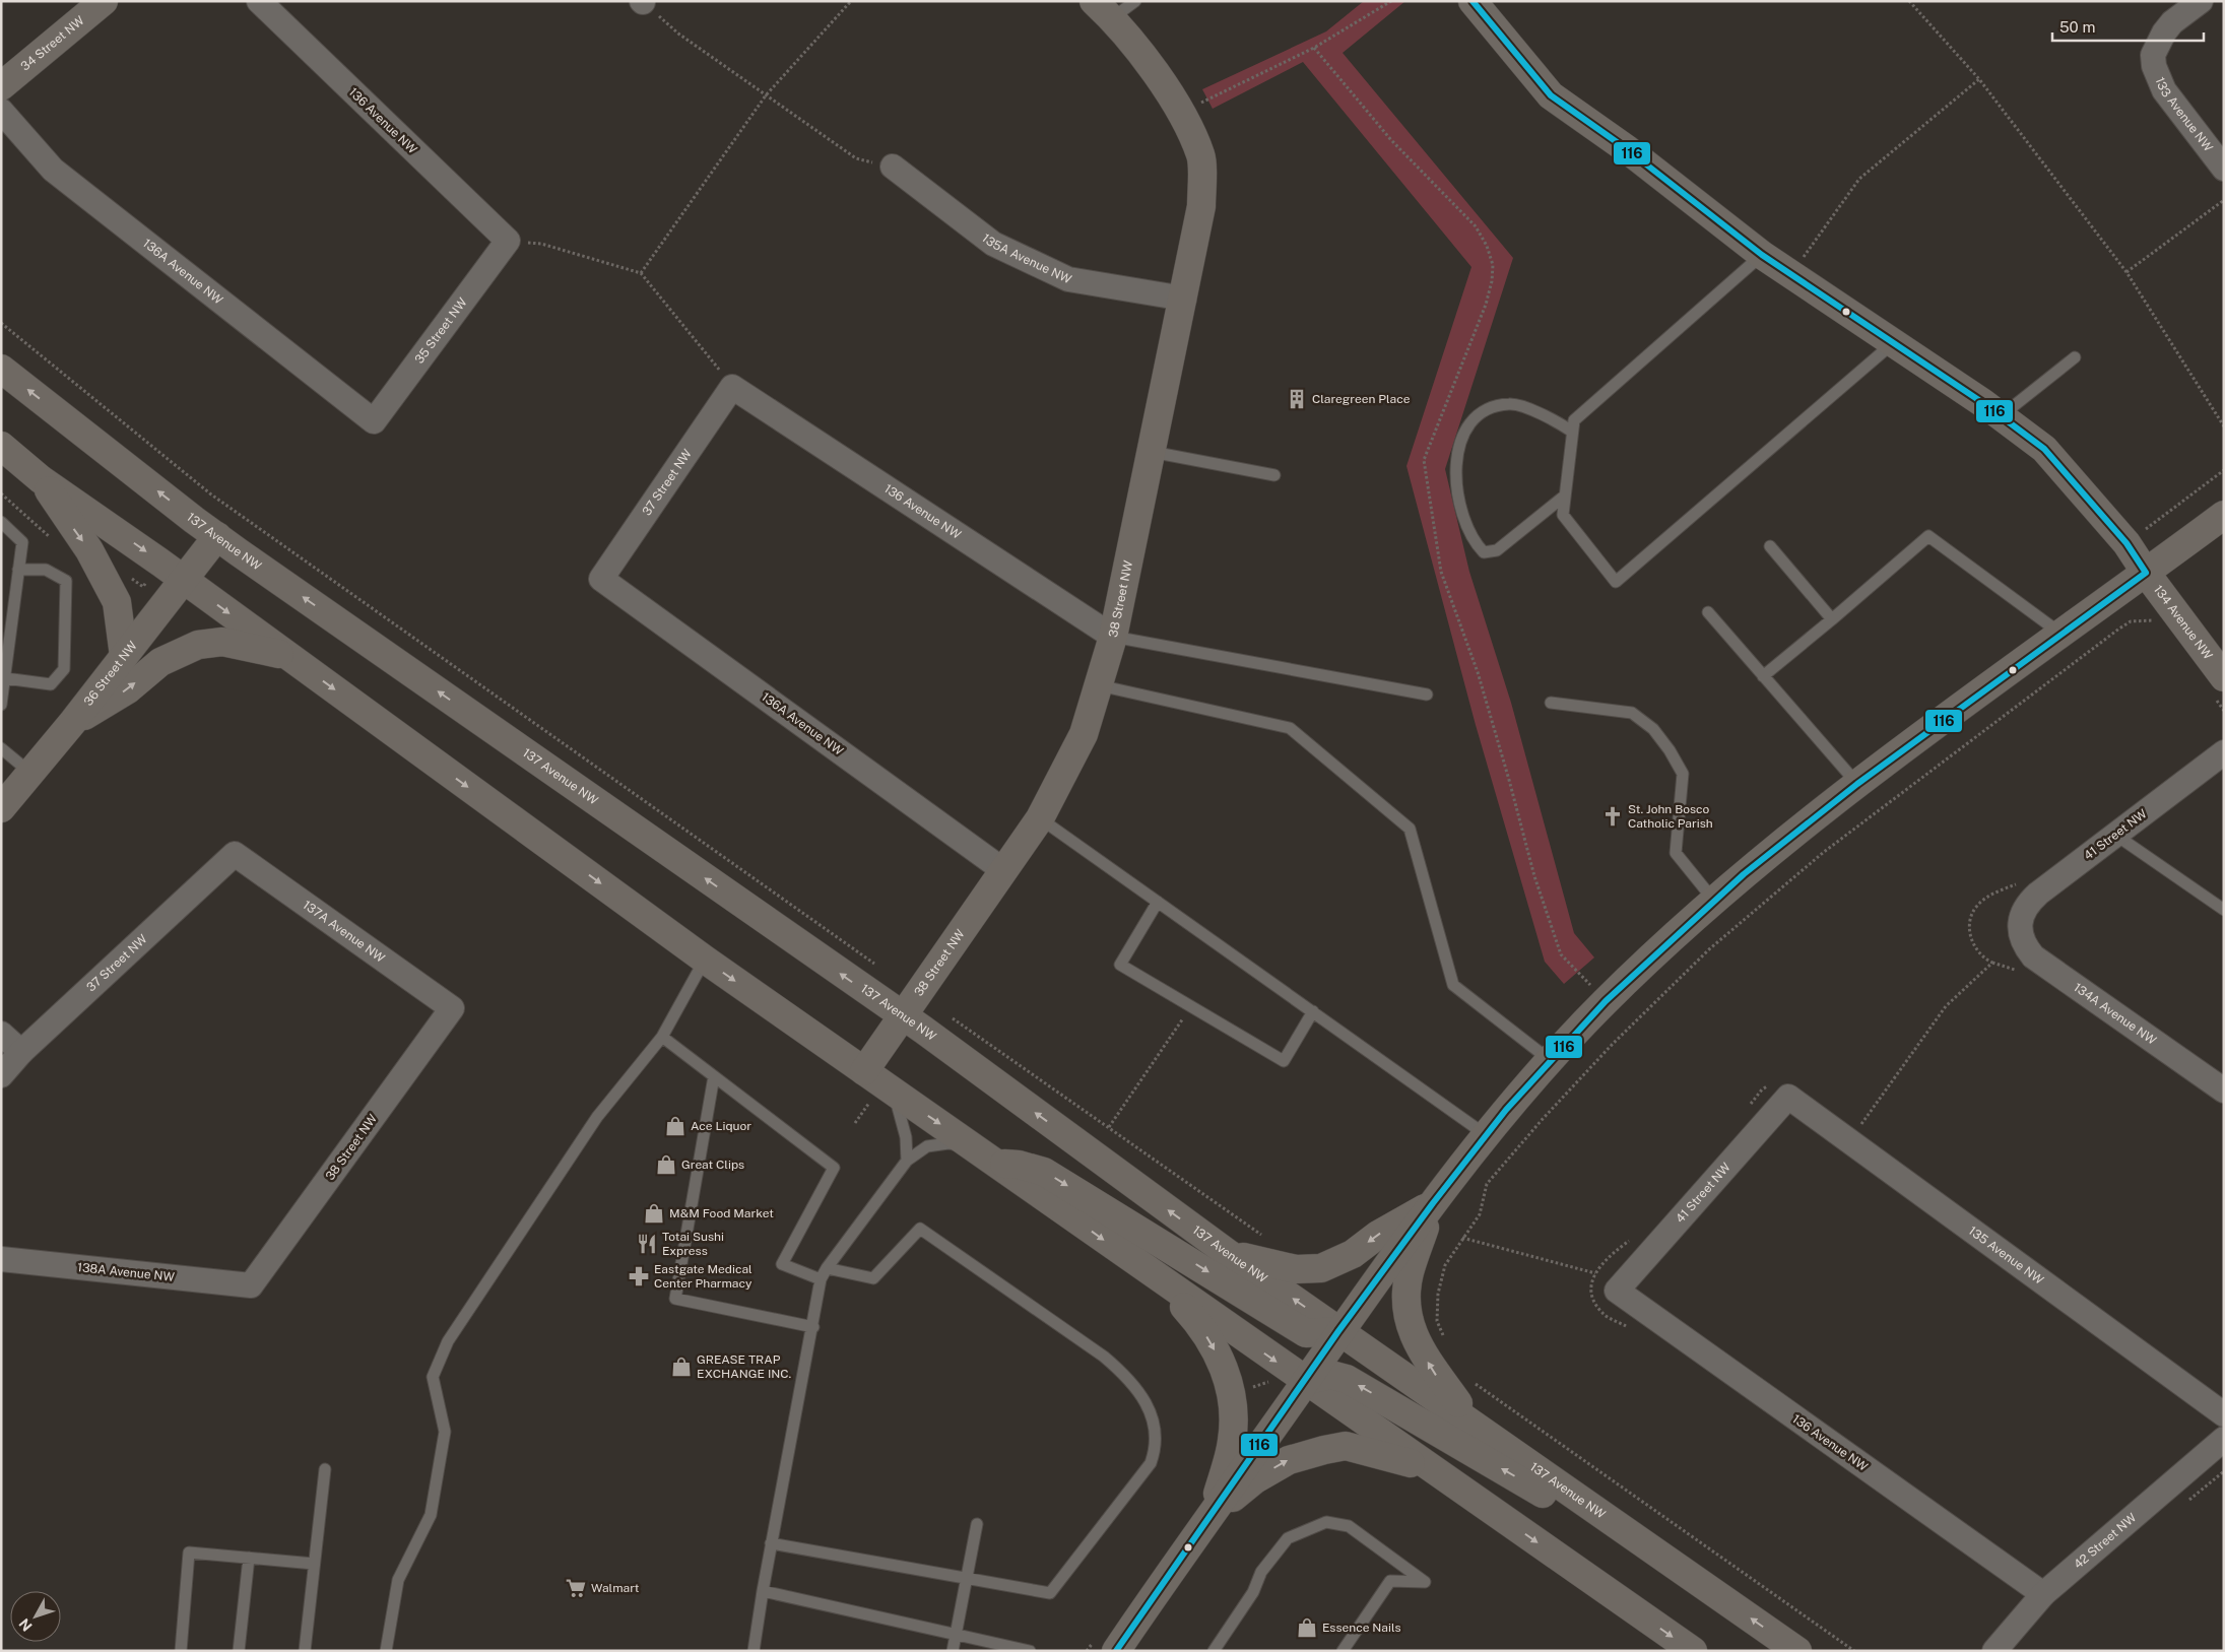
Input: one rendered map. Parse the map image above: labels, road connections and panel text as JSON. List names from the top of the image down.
{
  "streets": {
    "main road": [
      "34 Street NW",
      "137 Avenue NW",
      "38 Street NW",
      "134 Avenue NW",
      "36 Street NW"
    ],
    "street": [
      "133 Avenue NW",
      "136 Avenue NW",
      "135A Avenue NW",
      "136A Avenue NW",
      "35 Street NW",
      "37 Street NW",
      "41 Street NW",
      "137A Avenue NW",
      "134A Avenue NW",
      "135 Avenue NW",
      "138A Avenue NW",
      "42 Street NW"
    ]
  },
  "crossings": [
    ["136 Avenue NW", "35 Street NW"],
    ["136 Avenue NW", "37 Street NW"],
    ["136 Avenue NW", "38 Street NW"],
    ["136 Avenue NW", "41 Street NW"],
    ["136 Avenue NW", "42 Street NW"],
    ["135A Avenue NW", "38 Street NW"],
    ["136A Avenue NW", "35 Street NW"],
    ["136A Avenue NW", "37 Street NW"],
    ["136A Avenue NW", "38 Street NW"],
    ["37 Street NW", "137A Avenue NW"],
    ["137 Avenue NW", "38 Street NW"],
    ["137 Avenue NW", "36 Street NW"],
    ["38 Street NW", "137A Avenue NW"],
    ["38 Street NW", "138A Avenue NW"],
    ["41 Street NW", "134A Avenue NW"],
    ["41 Street NW", "135 Avenue NW"]
  ],
  "places": {
    "building": ["Claregreen Place"],
    "church": ["St. John Bosco Catholic Parish"],
    "shop": [
      "Ace Liquor",
      "Great Clips",
      "M&M Food Market",
      "GREASE TRAP EXCHANGE INC.",
      "Essence Nails"
    ],
    "restaurant": ["Totai Sushi Express"],
    "pharmacy": ["Eastgate Medical Center Pharmacy"],
    "supermarket": ["Walmart"]
  },
  "lines": ["transit line 116"],
  "scale_bar": "50 m",
  "north": "bottom left"
}
